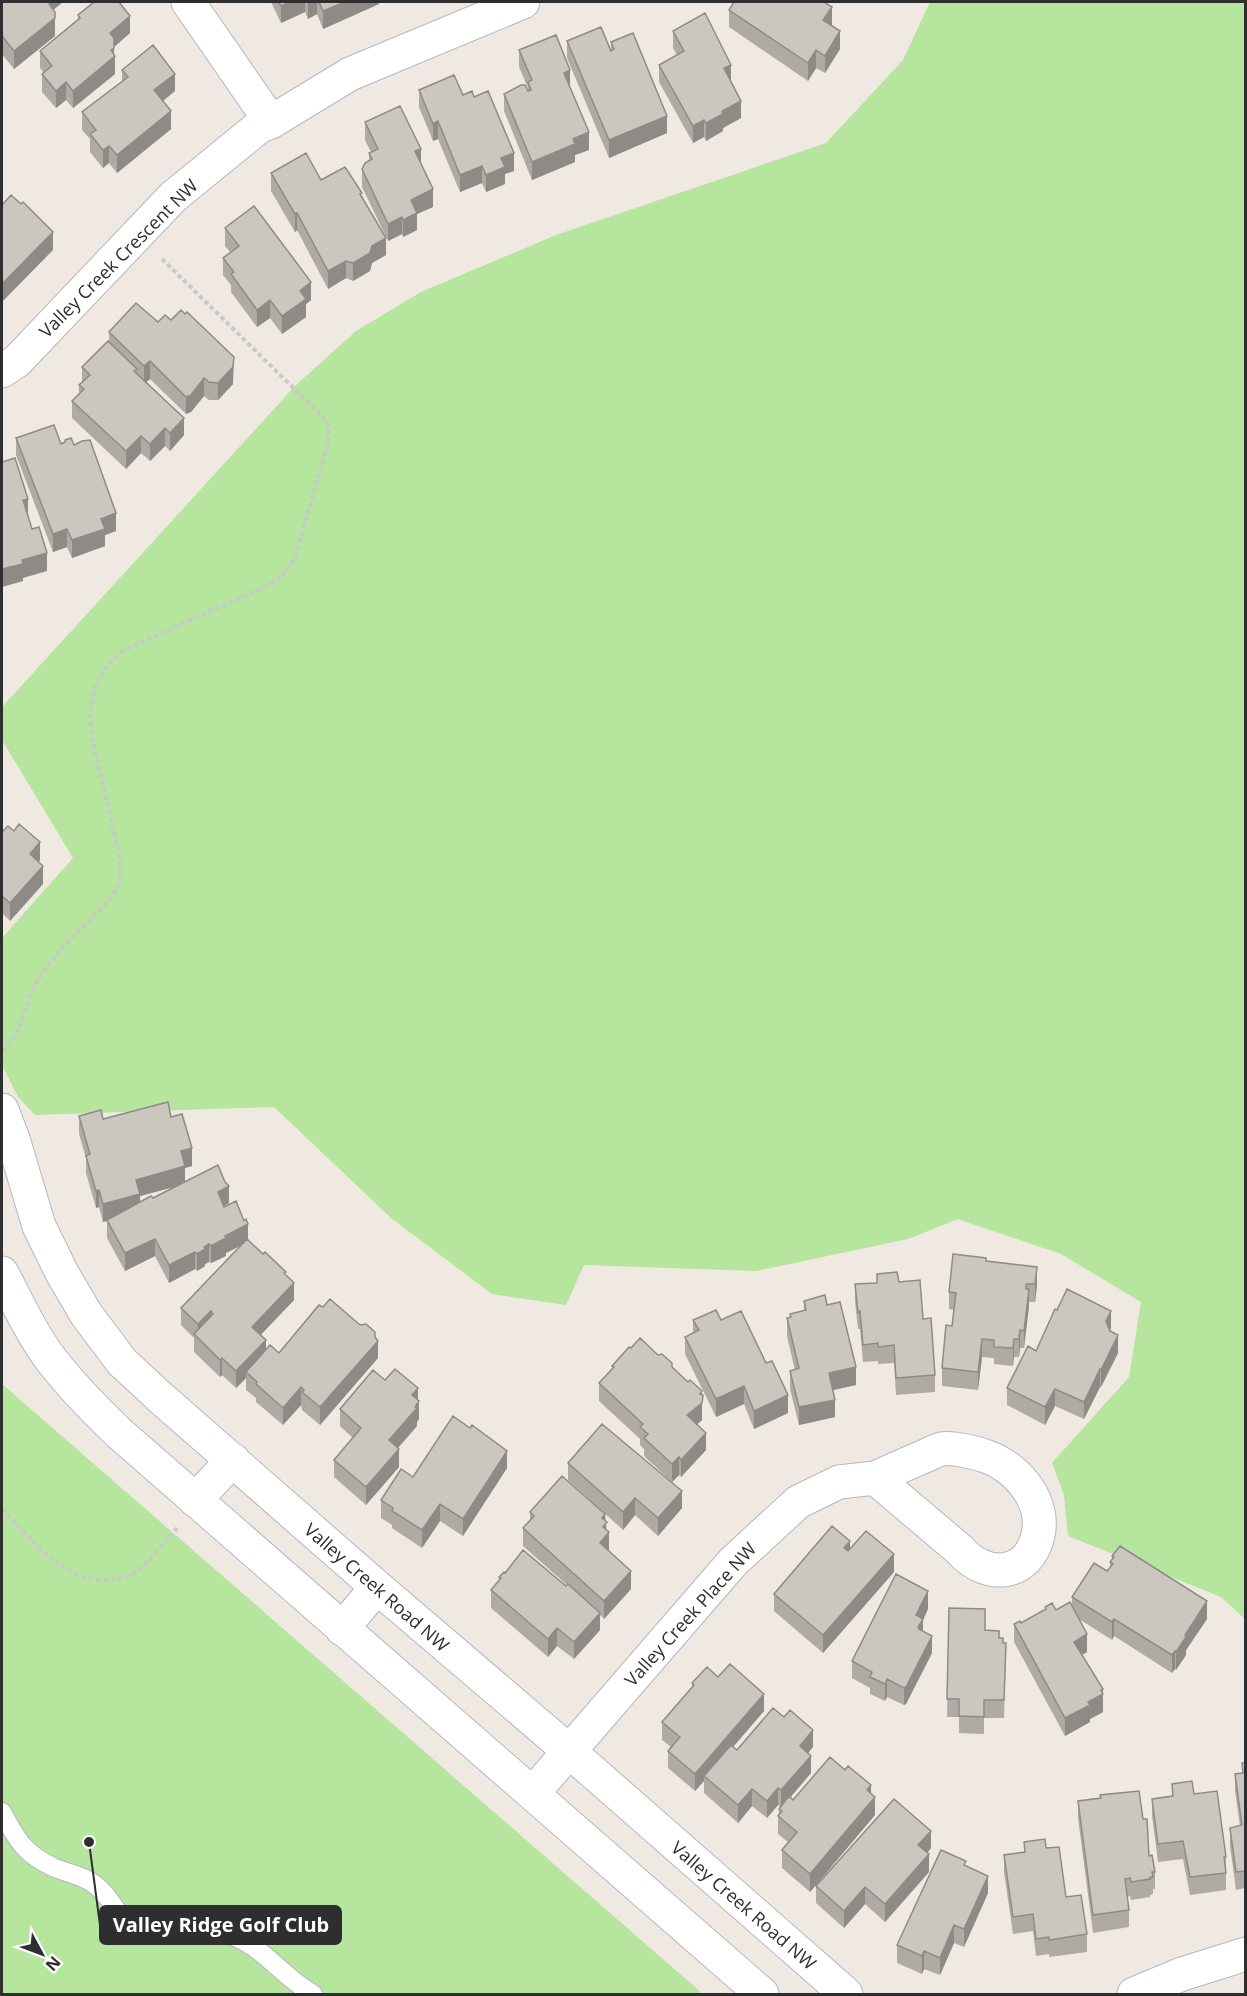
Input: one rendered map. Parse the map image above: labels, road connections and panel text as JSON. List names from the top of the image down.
{
  "streets": {
    "street": ["Valley Creek Crescent NW", "Valley Creek Road NW", "Valley Creek Place NW"]
  },
  "crossings": [
    ["Valley Creek Road NW", "Valley Creek Place NW"]
  ],
  "places": ["Valley Ridge Golf Club"],
  "north": "bottom right"
}
